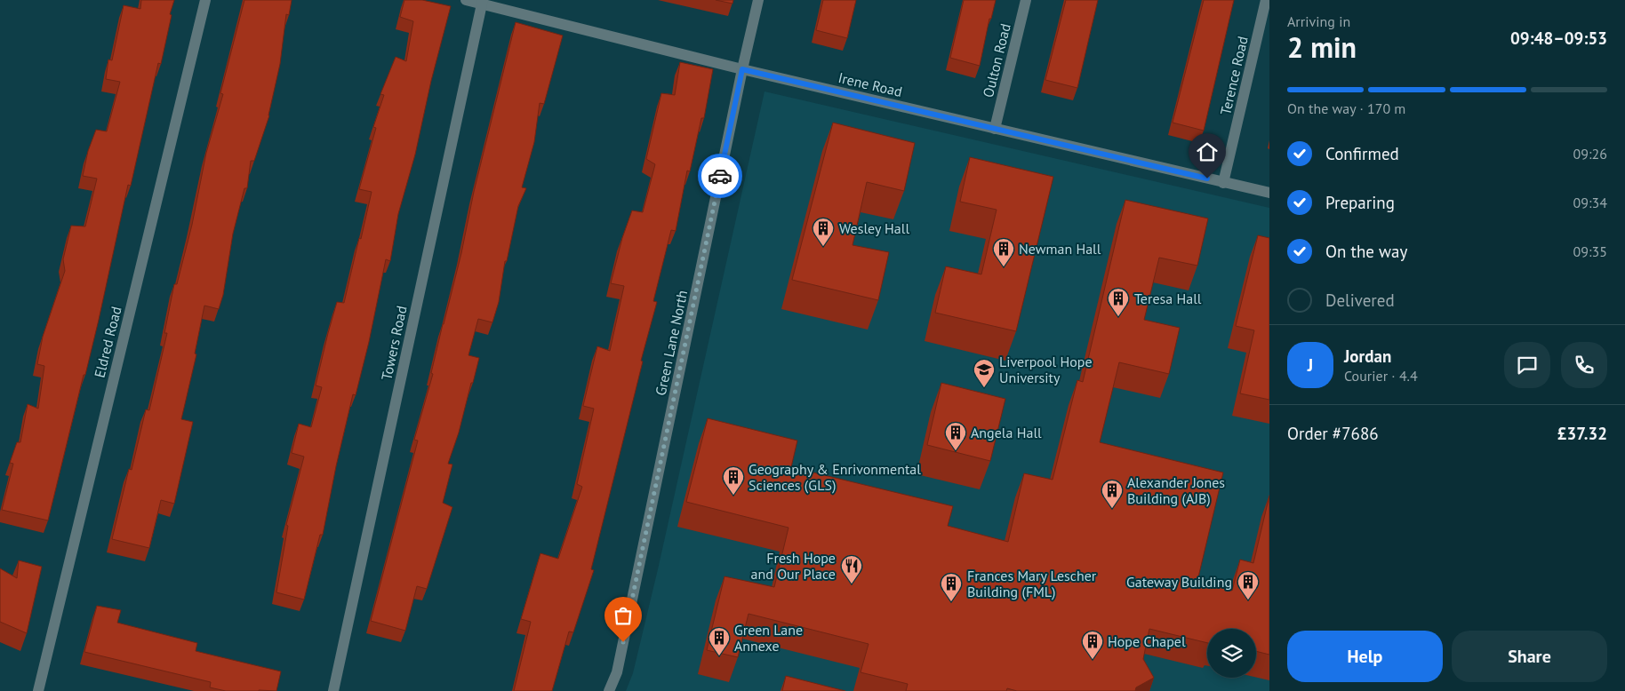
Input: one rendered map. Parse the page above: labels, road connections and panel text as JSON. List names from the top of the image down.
{
  "streets": {
    "street": [
      "Oulton Road",
      "Terence Road",
      "Irene Road",
      "Eldred Road",
      "Towers Road",
      "Green Lane North"
    ]
  },
  "crossings": [
    ["Oulton Road", "Irene Road"],
    ["Terence Road", "Irene Road"],
    ["Irene Road", "Towers Road"],
    ["Irene Road", "Green Lane North"]
  ],
  "places": {
    "building": [
      "Wesley Hall",
      "Newman Hall",
      "Teresa Hall",
      "Angela Hall",
      "Geography & Enrivonmental Sciences (GLS)",
      "Alexander Jones Building (AJB)",
      "Gateway Building",
      "Frances Mary Lescher Building (FML)",
      "Green Lane Annexe",
      "Hope Chapel"
    ],
    "school or university": ["Liverpool Hope University"],
    "restaurant": ["Fresh Hope and Our Place"]
  },
  "page": {
    "heading": ["2 min", "Arriving in", "09:48–09:53"],
    "panel": [
      "Jordan",
      "Courier · 4.4",
      "Order #7686",
      "£37.32"
    ],
    "bar": "On the way · 170 m",
    "list": [
      ["Confirmed", "09:26"],
      ["Preparing", "09:34"],
      ["On the way", "09:35"],
      "Delivered"
    ],
    "round": "J",
    "buttons": ["Help", "Share"]
  }
}
